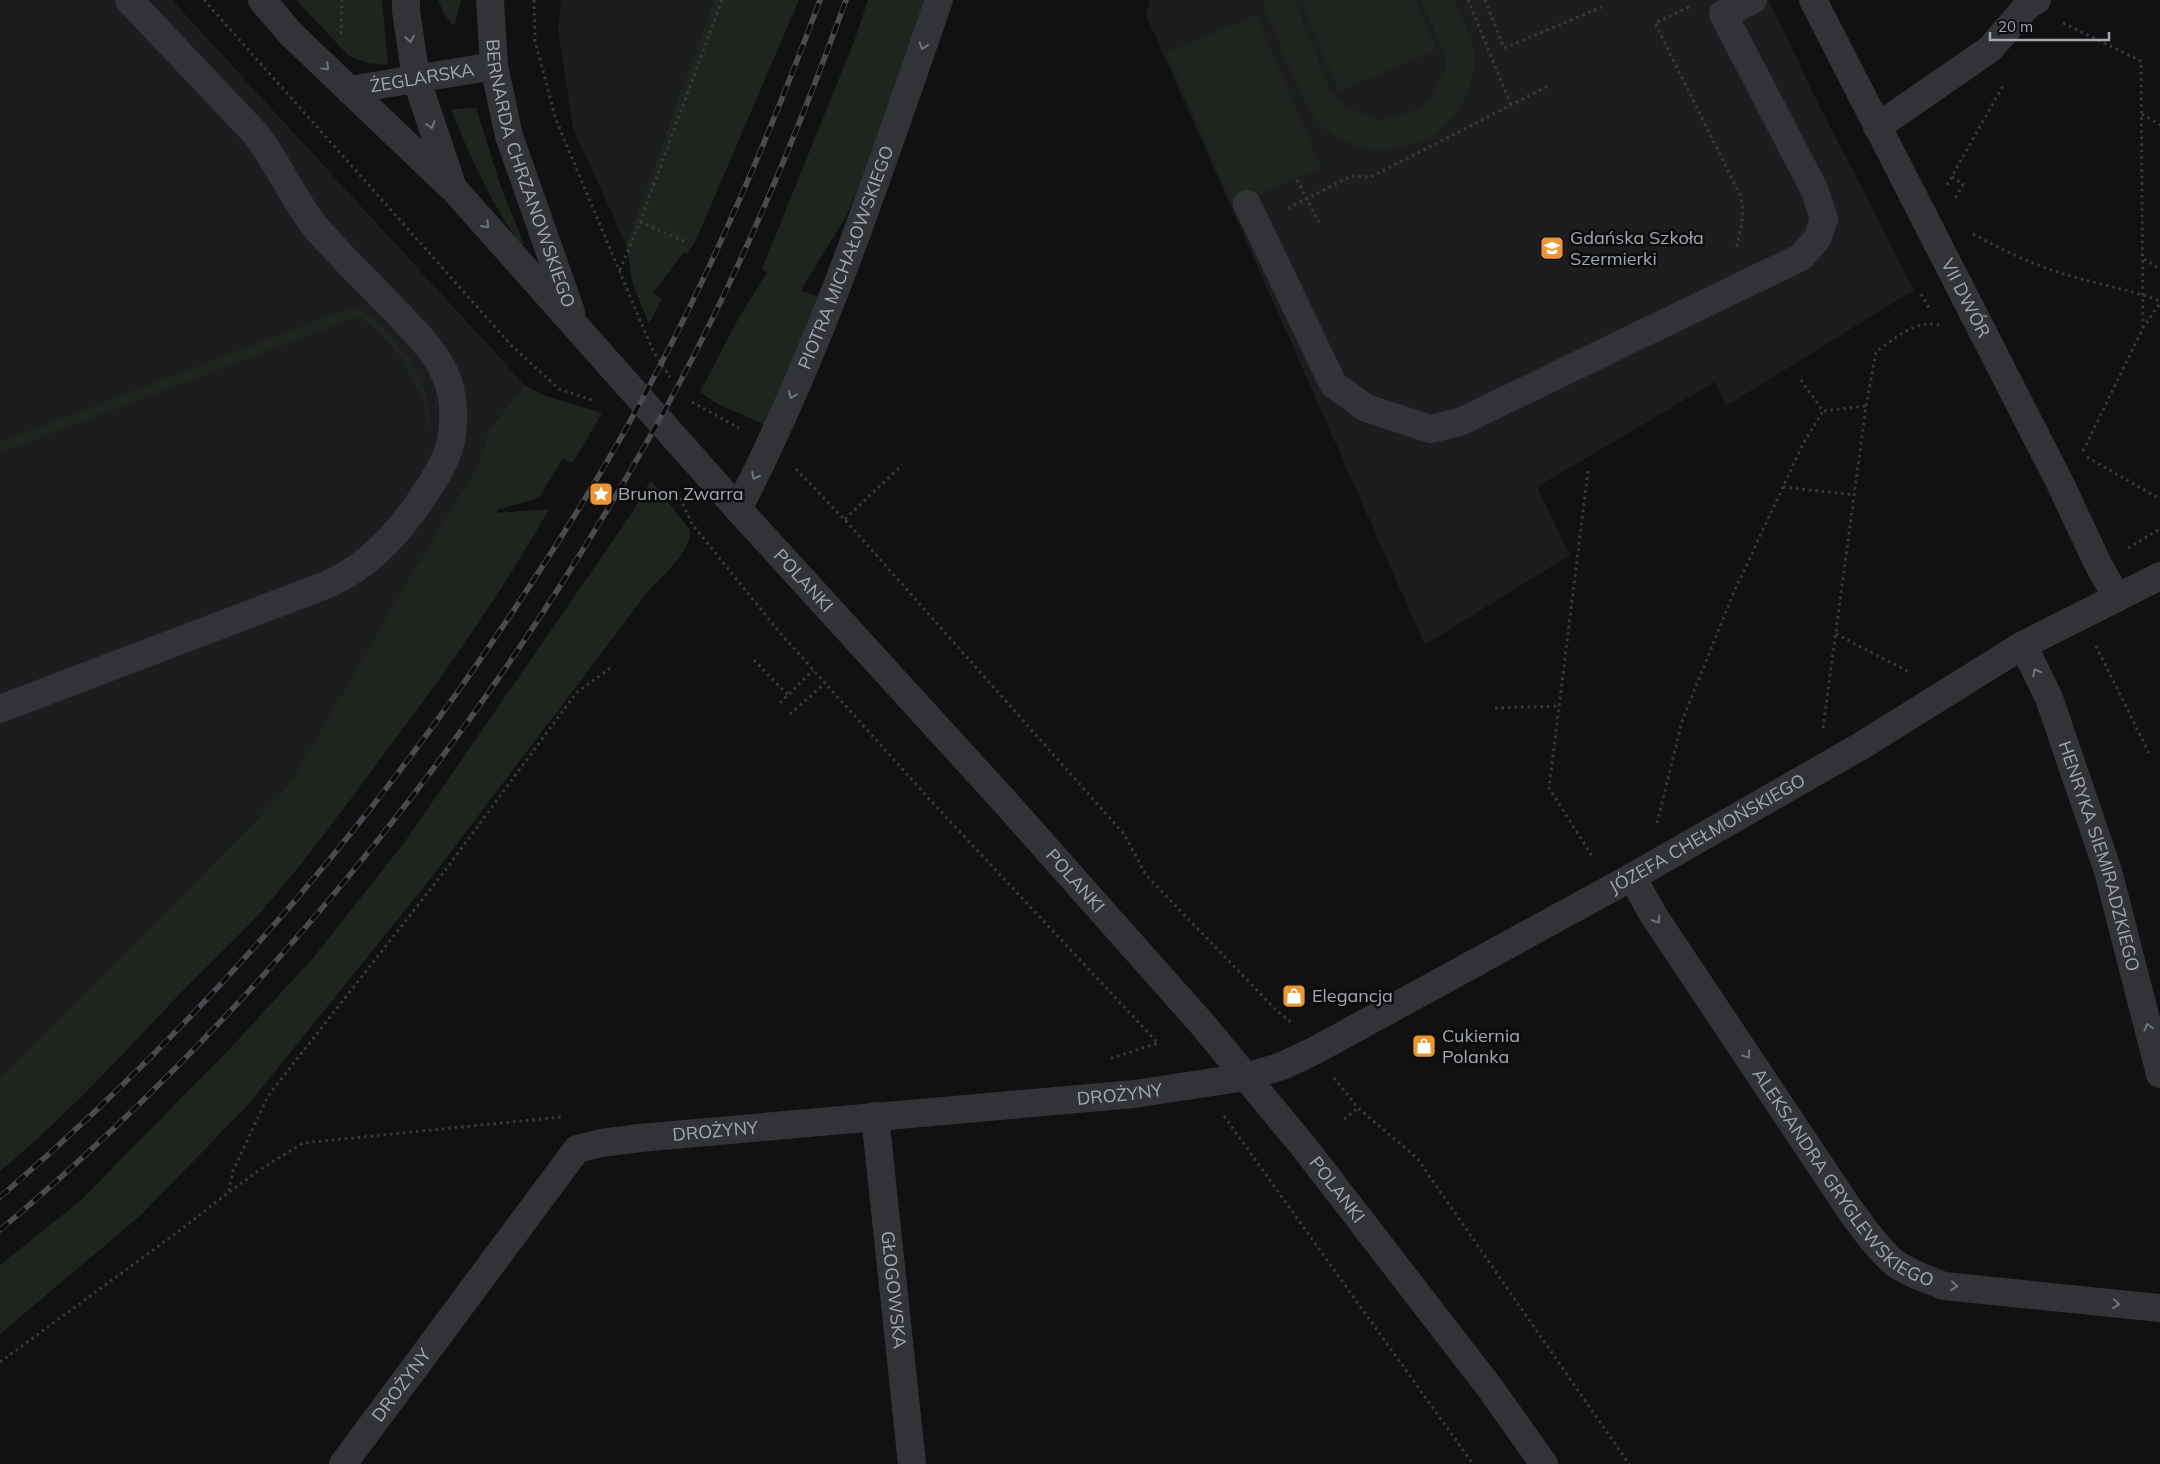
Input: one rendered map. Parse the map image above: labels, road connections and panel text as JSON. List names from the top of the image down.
{
  "streets": {
    "street": [
      "ŻEGLARSKA",
      "BERNARDA CHRZANOWSKIEGO",
      "PIOTRA MICHAŁOWSKIEGO",
      "VII DWÓR",
      "POLANKI",
      "JÓZEFA CHEŁMOŃSKIEGO",
      "HENRYKA SIEMIRADZKIEGO",
      "DROŻYNY",
      "ALEKSANDRA GRYGLEWSKIEGO",
      "GŁOGOWSKA"
    ]
  },
  "crossings": [
    ["ŻEGLARSKA", "BERNARDA CHRZANOWSKIEGO"],
    ["BERNARDA CHRZANOWSKIEGO", "POLANKI"],
    ["PIOTRA MICHAŁOWSKIEGO", "POLANKI"],
    ["VII DWÓR", "JÓZEFA CHEŁMOŃSKIEGO"],
    ["POLANKI", "JÓZEFA CHEŁMOŃSKIEGO"],
    ["POLANKI", "DROŻYNY"],
    ["JÓZEFA CHEŁMOŃSKIEGO", "HENRYKA SIEMIRADZKIEGO"],
    ["JÓZEFA CHEŁMOŃSKIEGO", "DROŻYNY"],
    ["JÓZEFA CHEŁMOŃSKIEGO", "ALEKSANDRA GRYGLEWSKIEGO"],
    ["DROŻYNY", "GŁOGOWSKA"]
  ],
  "one_way": ["PIOTRA MICHAŁOWSKIEGO", "HENRYKA SIEMIRADZKIEGO", "ALEKSANDRA GRYGLEWSKIEGO"],
  "places": {
    "school or university": ["Gdańska Szkoła Szermierki"],
    "place": ["Brunon Zwarra"],
    "shop": ["Elegancja", "Cukiernia Polanka"]
  },
  "scale_bar": "20 m"
}
